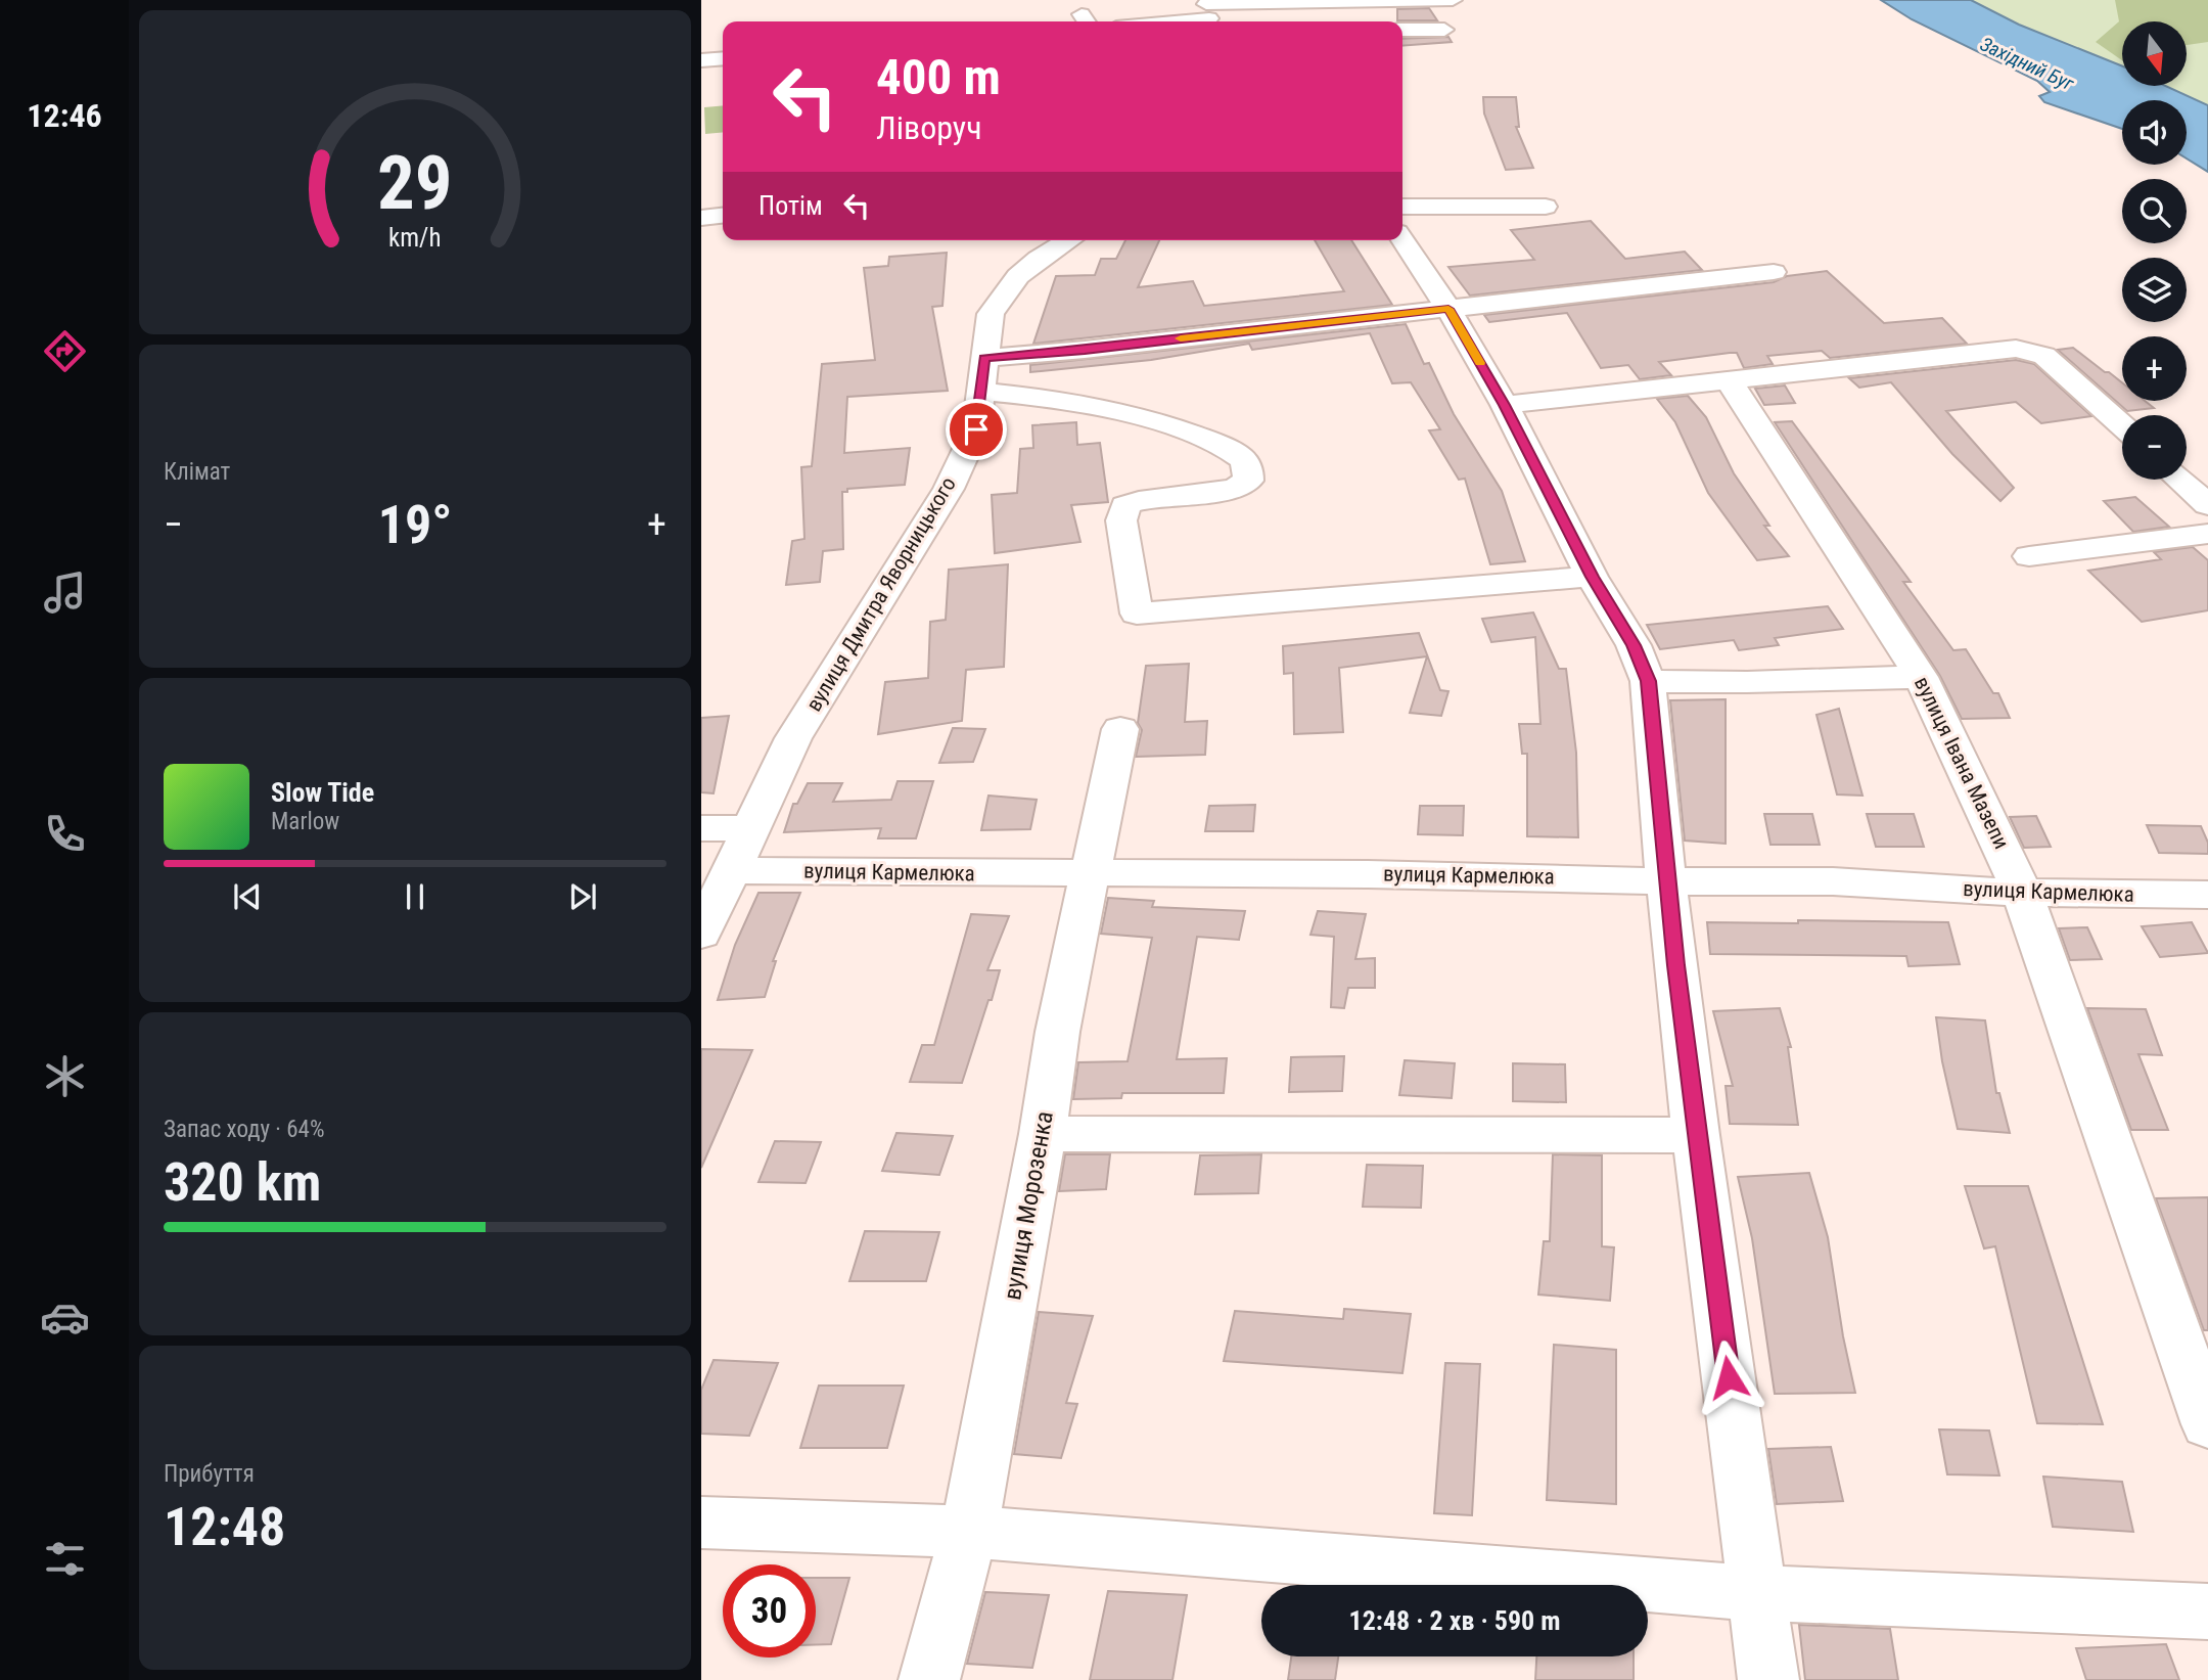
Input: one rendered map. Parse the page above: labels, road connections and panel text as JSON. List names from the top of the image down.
{
  "streets": {
    "street": [
      "вулиця Дмитра Яворницького",
      "вулиця Івана Мазепи",
      "вулиця Кармелюка",
      "вулиця Морозенка"
    ]
  },
  "crossings": [
    ["вулиця Дмитра Яворницького", "вулиця Кармелюка"],
    ["вулиця Івана Мазепи", "вулиця Кармелюка"],
    ["вулиця Кармелюка", "вулиця Морозенка"]
  ],
  "water": ["Західний Буг"],
  "north": "bottom",
  "page": {
    "tabs": "12:46",
    "map_buttons": ["+", "−"],
    "turn": ["400 m", "Ліворуч"],
    "then": "Потім",
    "tile": [
      "Клімат",
      ["Запас ходу · 64%", "320 km"],
      ["Прибуття", "12:48"]
    ],
    "heat": ["−", "19°", "+"],
    "song": ["Slow Tide", "Marlow"],
    "limit": "30",
    "trip": "12:48 · 2 хв · 590 m",
    "gauge": ["29", "km/h"]
  }
}
